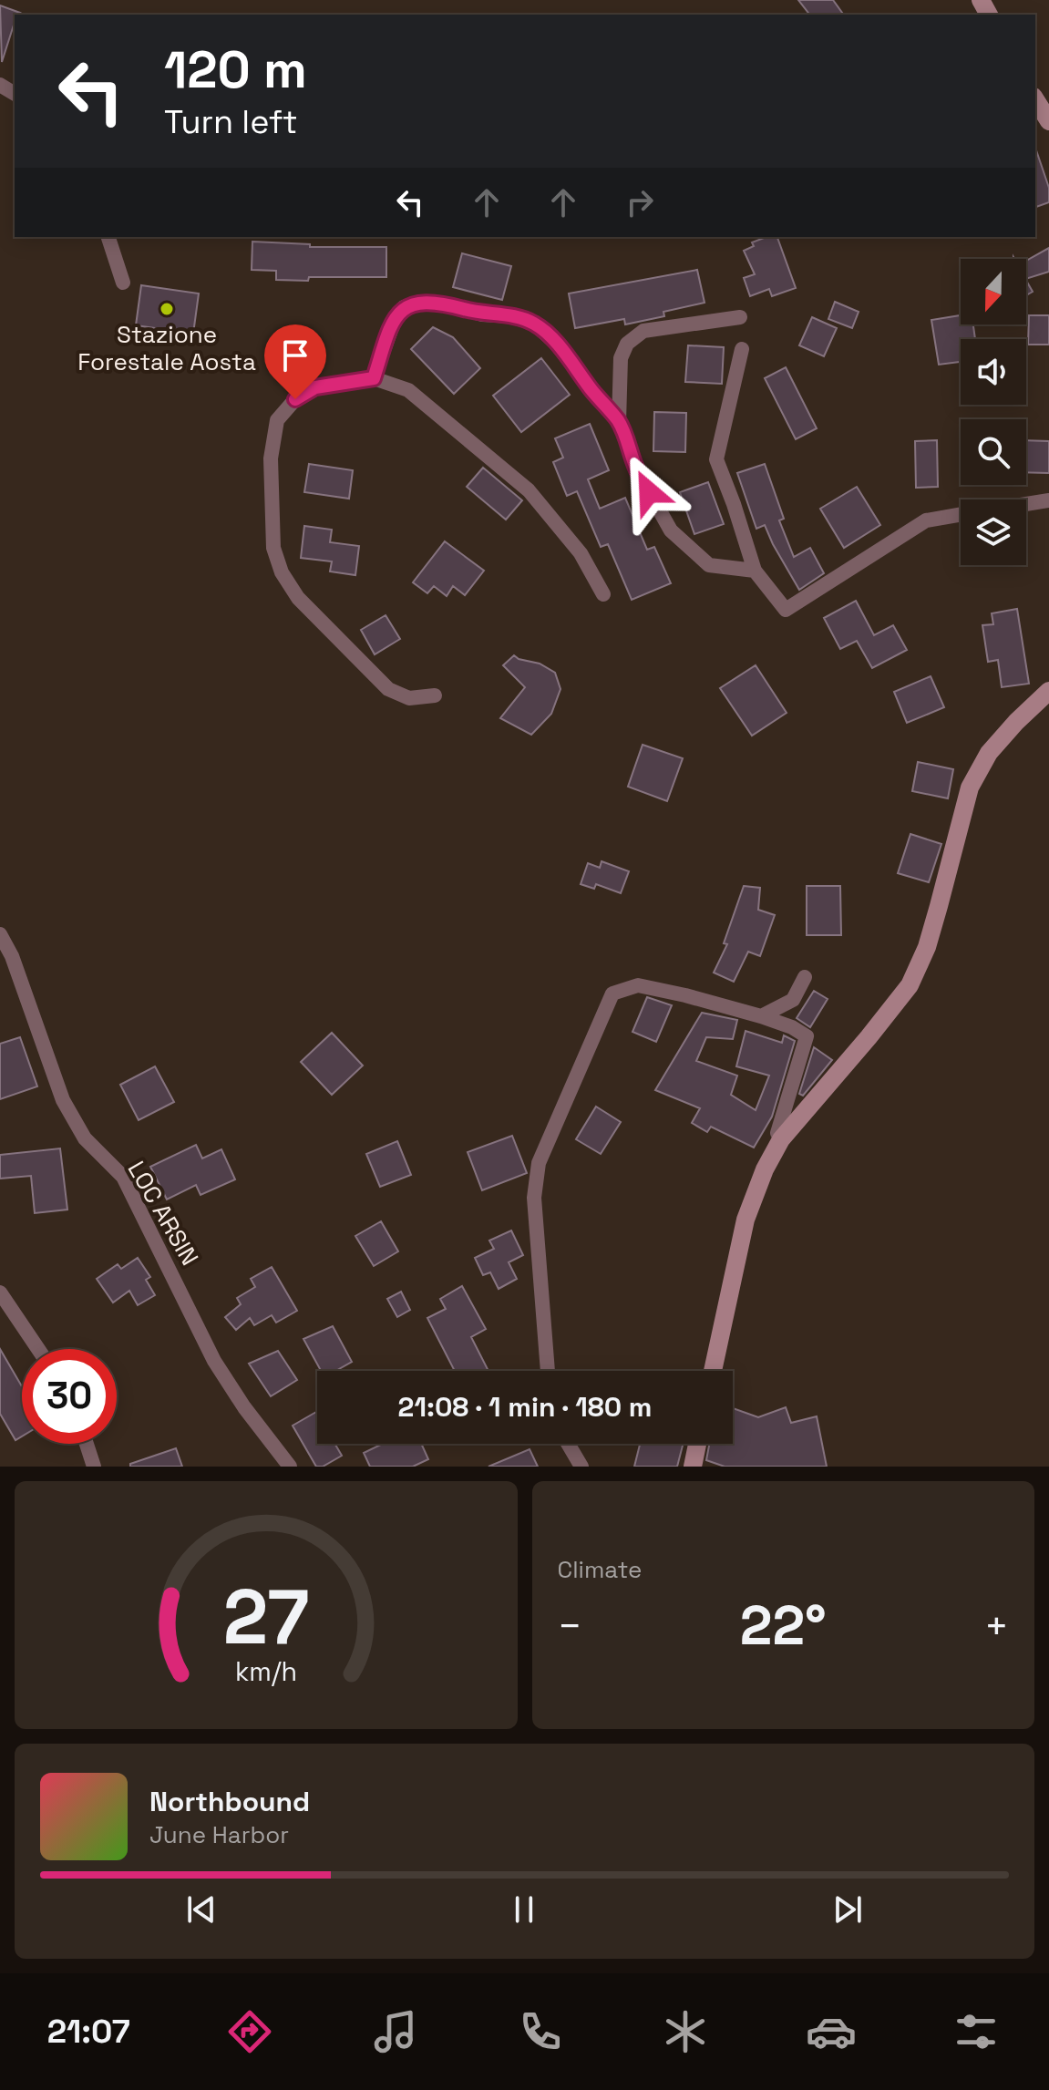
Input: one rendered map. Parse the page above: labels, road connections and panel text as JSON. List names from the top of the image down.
{
  "streets": {
    "street": ["LOC ARSIN"]
  },
  "places": ["Stazione Forestale Aosta"],
  "north": "bottom",
  "page": {
    "turn": ["120 m", "Turn left"],
    "limit": "30",
    "trip": "21:08 · 1 min · 180 m",
    "tile": "Climate",
    "heat": ["−", "22°", "+"],
    "song": ["Northbound", "June Harbor"],
    "tabs": "21:07",
    "gauge": ["27", "km/h"]
  }
}
